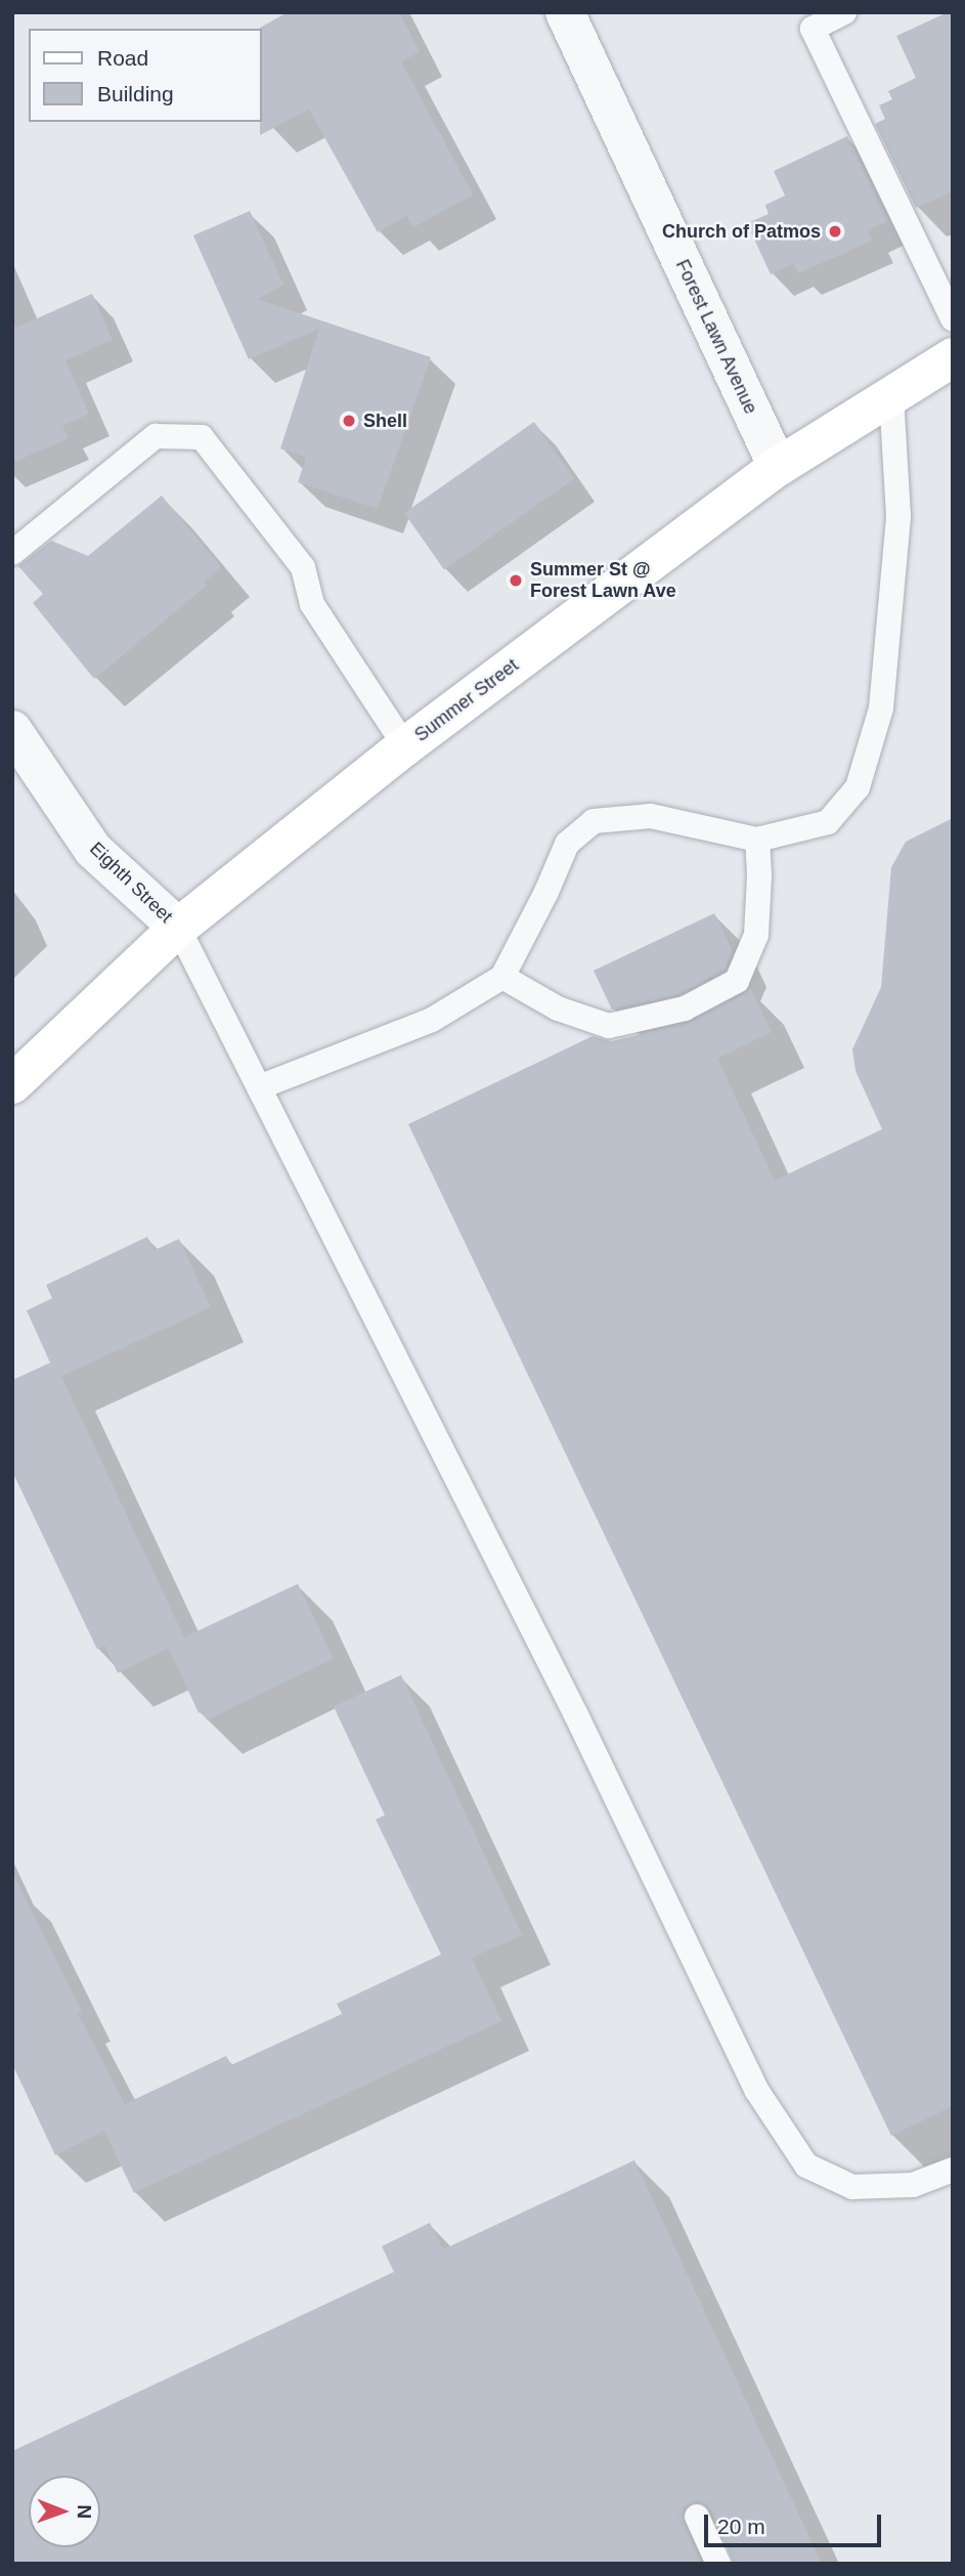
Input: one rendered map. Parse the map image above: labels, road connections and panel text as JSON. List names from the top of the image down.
{
  "streets": {
    "main road": ["Summer Street"],
    "street": ["Forest Lawn Avenue", "Eighth Street"]
  },
  "crossings": [
    ["Forest Lawn Avenue", "Summer Street"],
    ["Summer Street", "Eighth Street"]
  ],
  "places": ["Church of Patmos", "Shell", "Summer St @ Forest Lawn Ave"],
  "legend": ["Road", "Building"],
  "scale_bar": "20 m",
  "north": "right"
}
